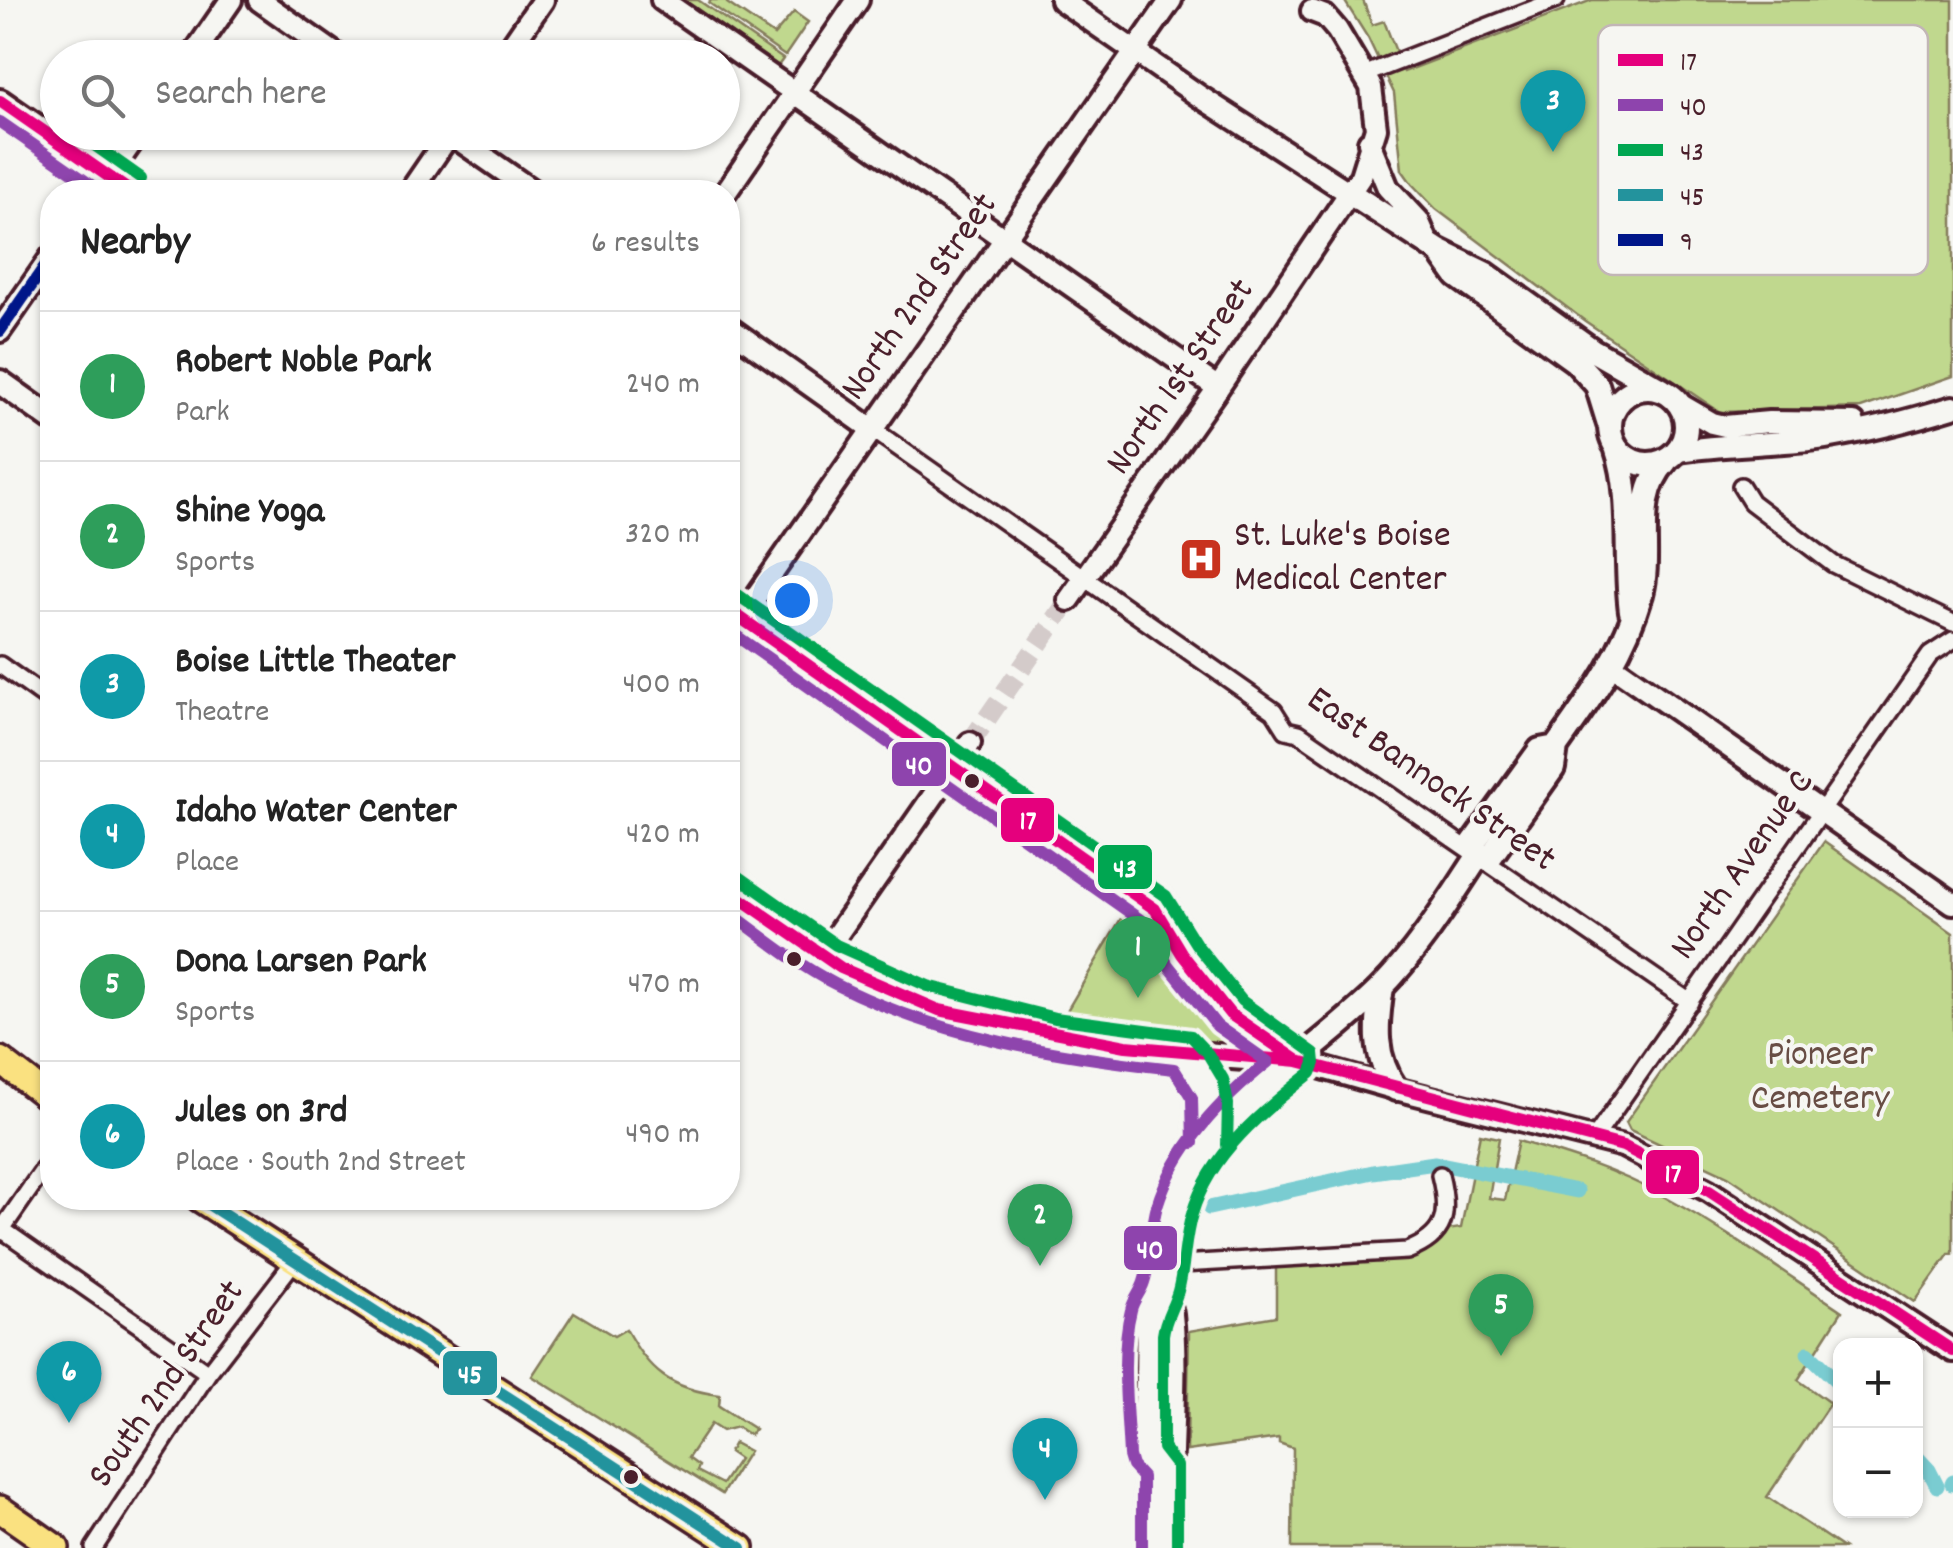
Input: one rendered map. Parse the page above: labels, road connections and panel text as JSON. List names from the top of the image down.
{
  "streets": {
    "street": [
      "North 2nd Street",
      "North 1st Street",
      "East Bannock Street",
      "North Avenue C",
      "South 2nd Street"
    ]
  },
  "crossings": [
    ["North 2nd Street", "East Bannock Street"],
    ["North 1st Street", "East Bannock Street"],
    ["East Bannock Street", "North Avenue C"]
  ],
  "parks": ["Pioneer Cemetery"],
  "places": {
    "hospital": ["St. Luke's Boise Medical Center"]
  },
  "lines": [
    "transit line 17",
    "transit line 40",
    "transit line 43",
    "transit line 9",
    "transit line 45"
  ],
  "legend": [
    "17",
    "40",
    "43",
    "45",
    "9"
  ],
  "page": {
    "search": "Search here",
    "pins": [
      "3",
      "1",
      "2",
      "5",
      "6",
      "4"
    ],
    "heading": ["Nearby", "6 results"],
    "list": [
      {
        "mark": "1",
        "name": "Robert Noble Park",
        "note": "Park",
        "value": "240 m"
      },
      {
        "mark": "2",
        "name": "Shine Yoga",
        "note": "Sports",
        "value": "320 m"
      },
      {
        "mark": "3",
        "name": "Boise Little Theater",
        "note": "Theatre",
        "value": "400 m"
      },
      {
        "mark": "4",
        "name": "Idaho Water Center",
        "note": "Place",
        "value": "420 m"
      },
      {
        "mark": "5",
        "name": "Dona Larsen Park",
        "note": "Sports",
        "value": "470 m"
      },
      {
        "mark": "6",
        "name": "Jules on 3rd",
        "note": "Place · South 2nd Street",
        "value": "490 m"
      }
    ],
    "map_buttons": ["+", "−"]
  }
}
